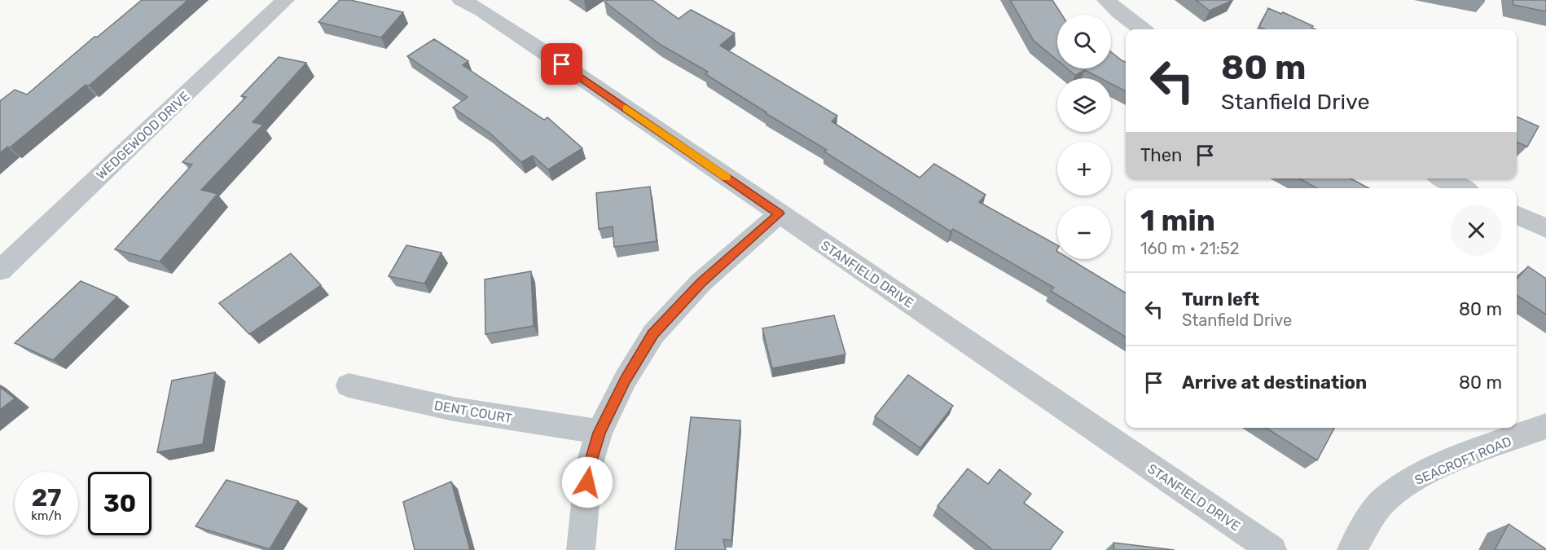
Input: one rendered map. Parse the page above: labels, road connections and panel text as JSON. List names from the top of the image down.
{
  "streets": {
    "street": [
      "WEDGEWOOD DRIVE",
      "STANFIELD DRIVE",
      "DENT COURT",
      "SEACROFT ROAD"
    ]
  },
  "page": {
    "map_buttons": ["+", "−"],
    "turn": ["80 m", "Stanfield Drive"],
    "then": "Then",
    "heading": ["1 min", "160 m · 21:52"],
    "list": [
      {
        "name": "Turn left",
        "note": "Stanfield Drive",
        "value": "80 m"
      },
      {
        "name": "Arrive at destination",
        "value": "80 m"
      }
    ],
    "speed": "27 km/h",
    "limit": "30"
  }
}
